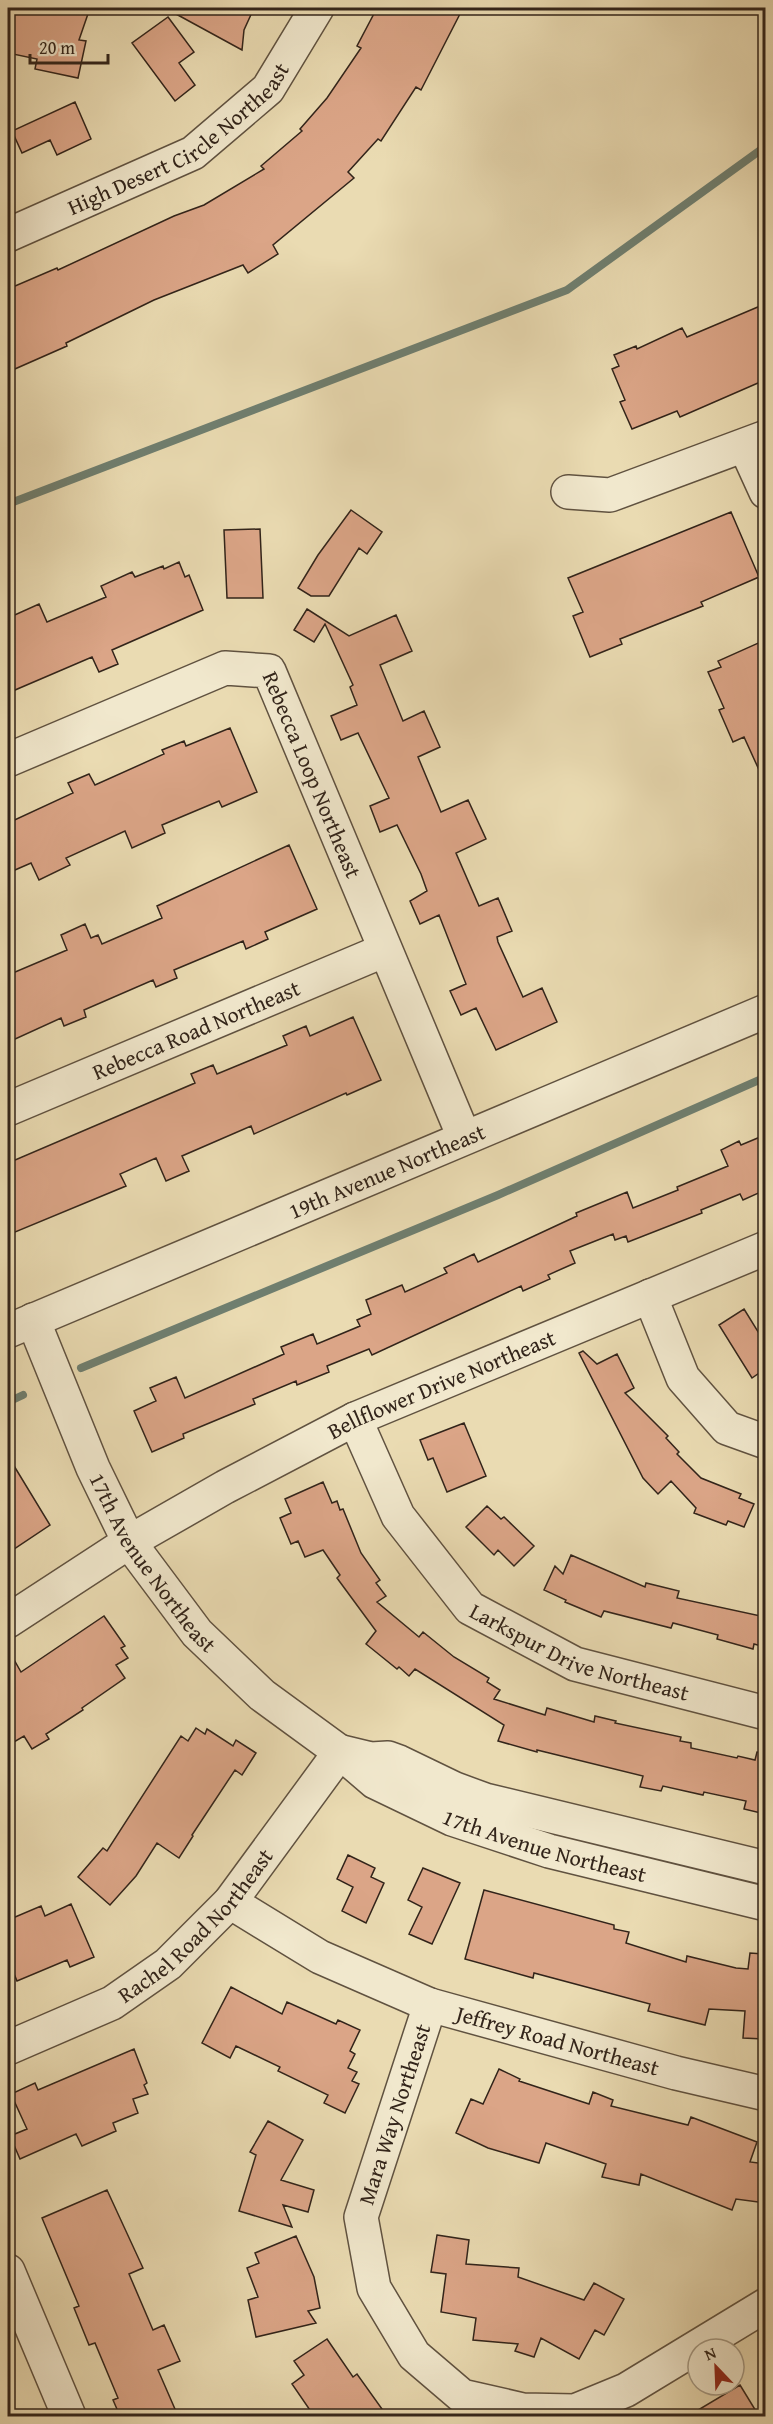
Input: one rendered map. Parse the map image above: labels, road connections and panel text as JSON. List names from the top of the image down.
{
  "streets": {
    "street": [
      "High Desert Circle Northeast",
      "Rebecca Loop Northeast",
      "Rebecca Road Northeast",
      "19th Avenue Northeast",
      "Bellflower Drive Northeast",
      "17th Avenue Northeast",
      "Larkspur Drive Northeast",
      "Rachel Road Northeast",
      "Jeffrey Road Northeast",
      "Mara Way Northeast"
    ]
  },
  "crossings": [
    ["Rebecca Loop Northeast", "Rebecca Road Northeast"],
    ["Rebecca Loop Northeast", "19th Avenue Northeast"],
    ["19th Avenue Northeast", "17th Avenue Northeast"],
    ["Bellflower Drive Northeast", "17th Avenue Northeast"],
    ["Bellflower Drive Northeast", "Larkspur Drive Northeast"],
    ["17th Avenue Northeast", "Rachel Road Northeast"],
    ["Rachel Road Northeast", "Jeffrey Road Northeast"],
    ["Jeffrey Road Northeast", "Mara Way Northeast"]
  ],
  "scale_bar": "20 m",
  "north": "top left"
}
